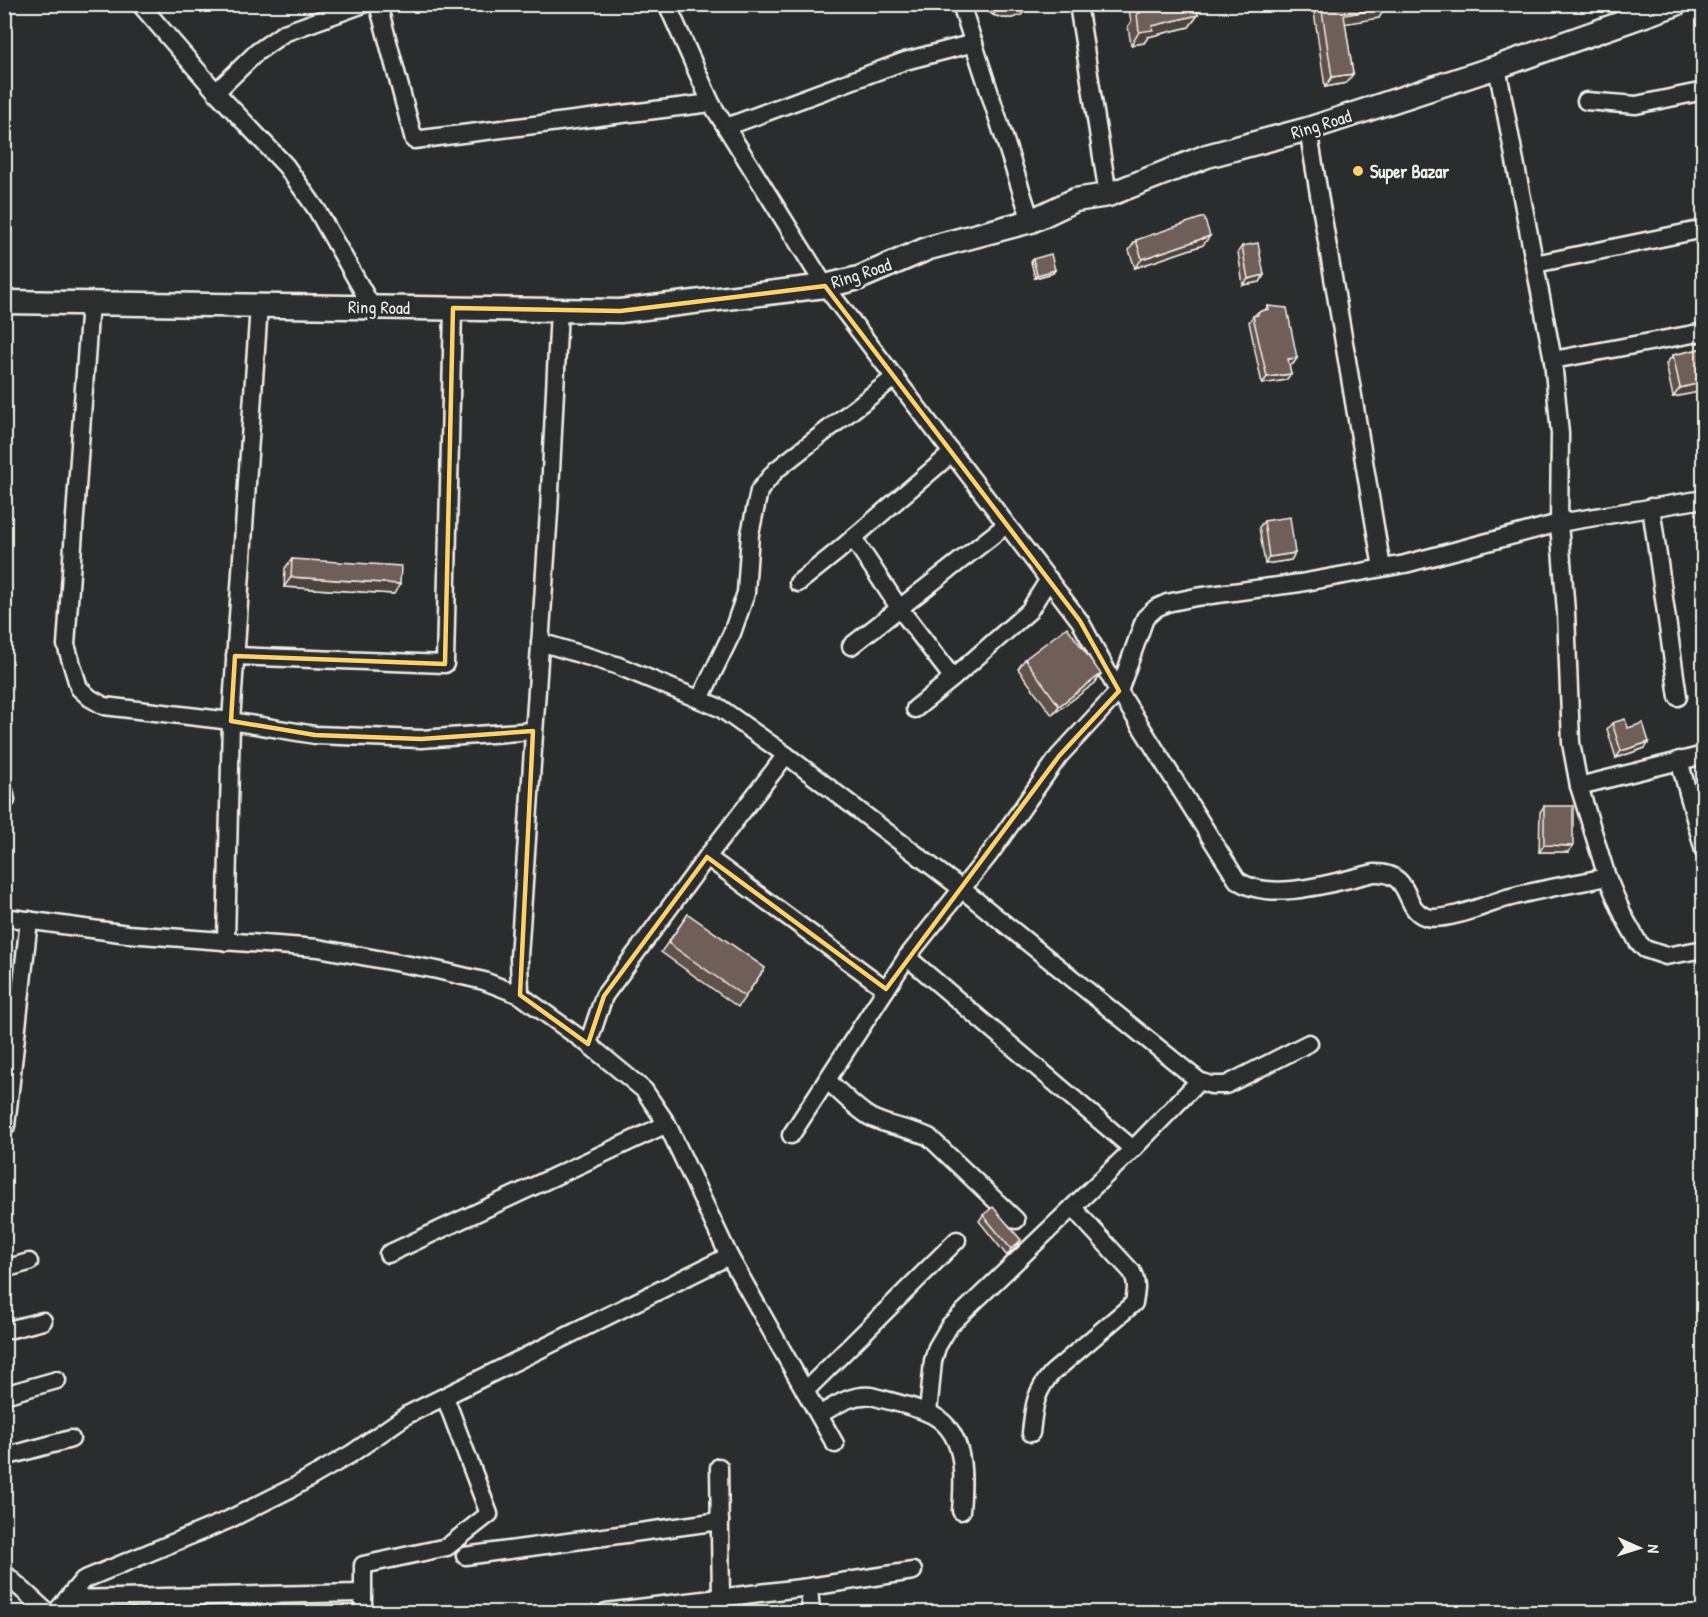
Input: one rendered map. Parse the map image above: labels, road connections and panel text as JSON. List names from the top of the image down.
{
  "streets": {
    "main road": ["Ring Road"]
  },
  "places": ["Super Bazar"],
  "north": "right"
}
